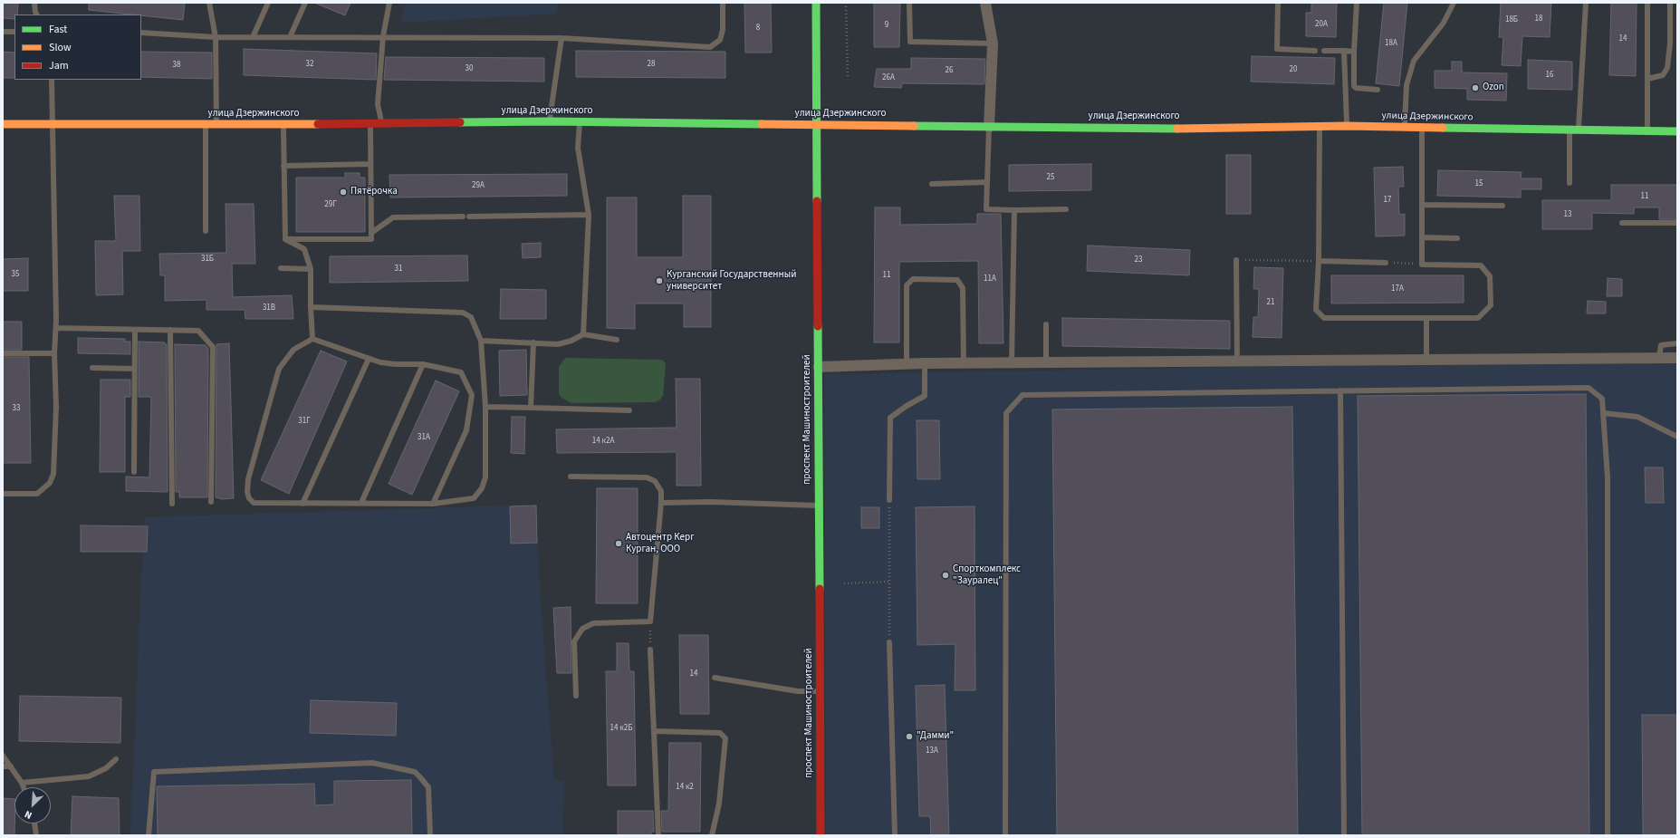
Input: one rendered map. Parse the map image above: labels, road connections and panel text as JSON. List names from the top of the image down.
{
  "streets": {
    "main road": ["улица Дзержинского", "проспект Машиностроителей"]
  },
  "crossings": [
    ["улица Дзержинского", "проспект Машиностроителей"]
  ],
  "places": [
    "Ozon",
    "Пятёрочка",
    "Курганский Государственный университет",
    "Автоцентр Керг Курган, ООО",
    "Спорткомплекс \"Зауралец\"",
    "\"Дамми\""
  ],
  "house_numbers": [
    "18",
    "18Б",
    "20А",
    "9",
    "8",
    "14",
    "18А",
    "32",
    "28",
    "38",
    "30",
    "20",
    "26",
    "16",
    "26А",
    "25",
    "15",
    "29А",
    "11",
    "17",
    "29Г",
    "13",
    "31Б",
    "23",
    "31",
    "35",
    "11",
    "11А",
    "17А",
    "21",
    "31В",
    "33",
    "31Г",
    "31А",
    "14 к2А",
    "14",
    "14 к2Б",
    "13А",
    "14 к2"
  ],
  "legend": ["Fast", "Slow", "Jam"],
  "north": "bottom left"
}
